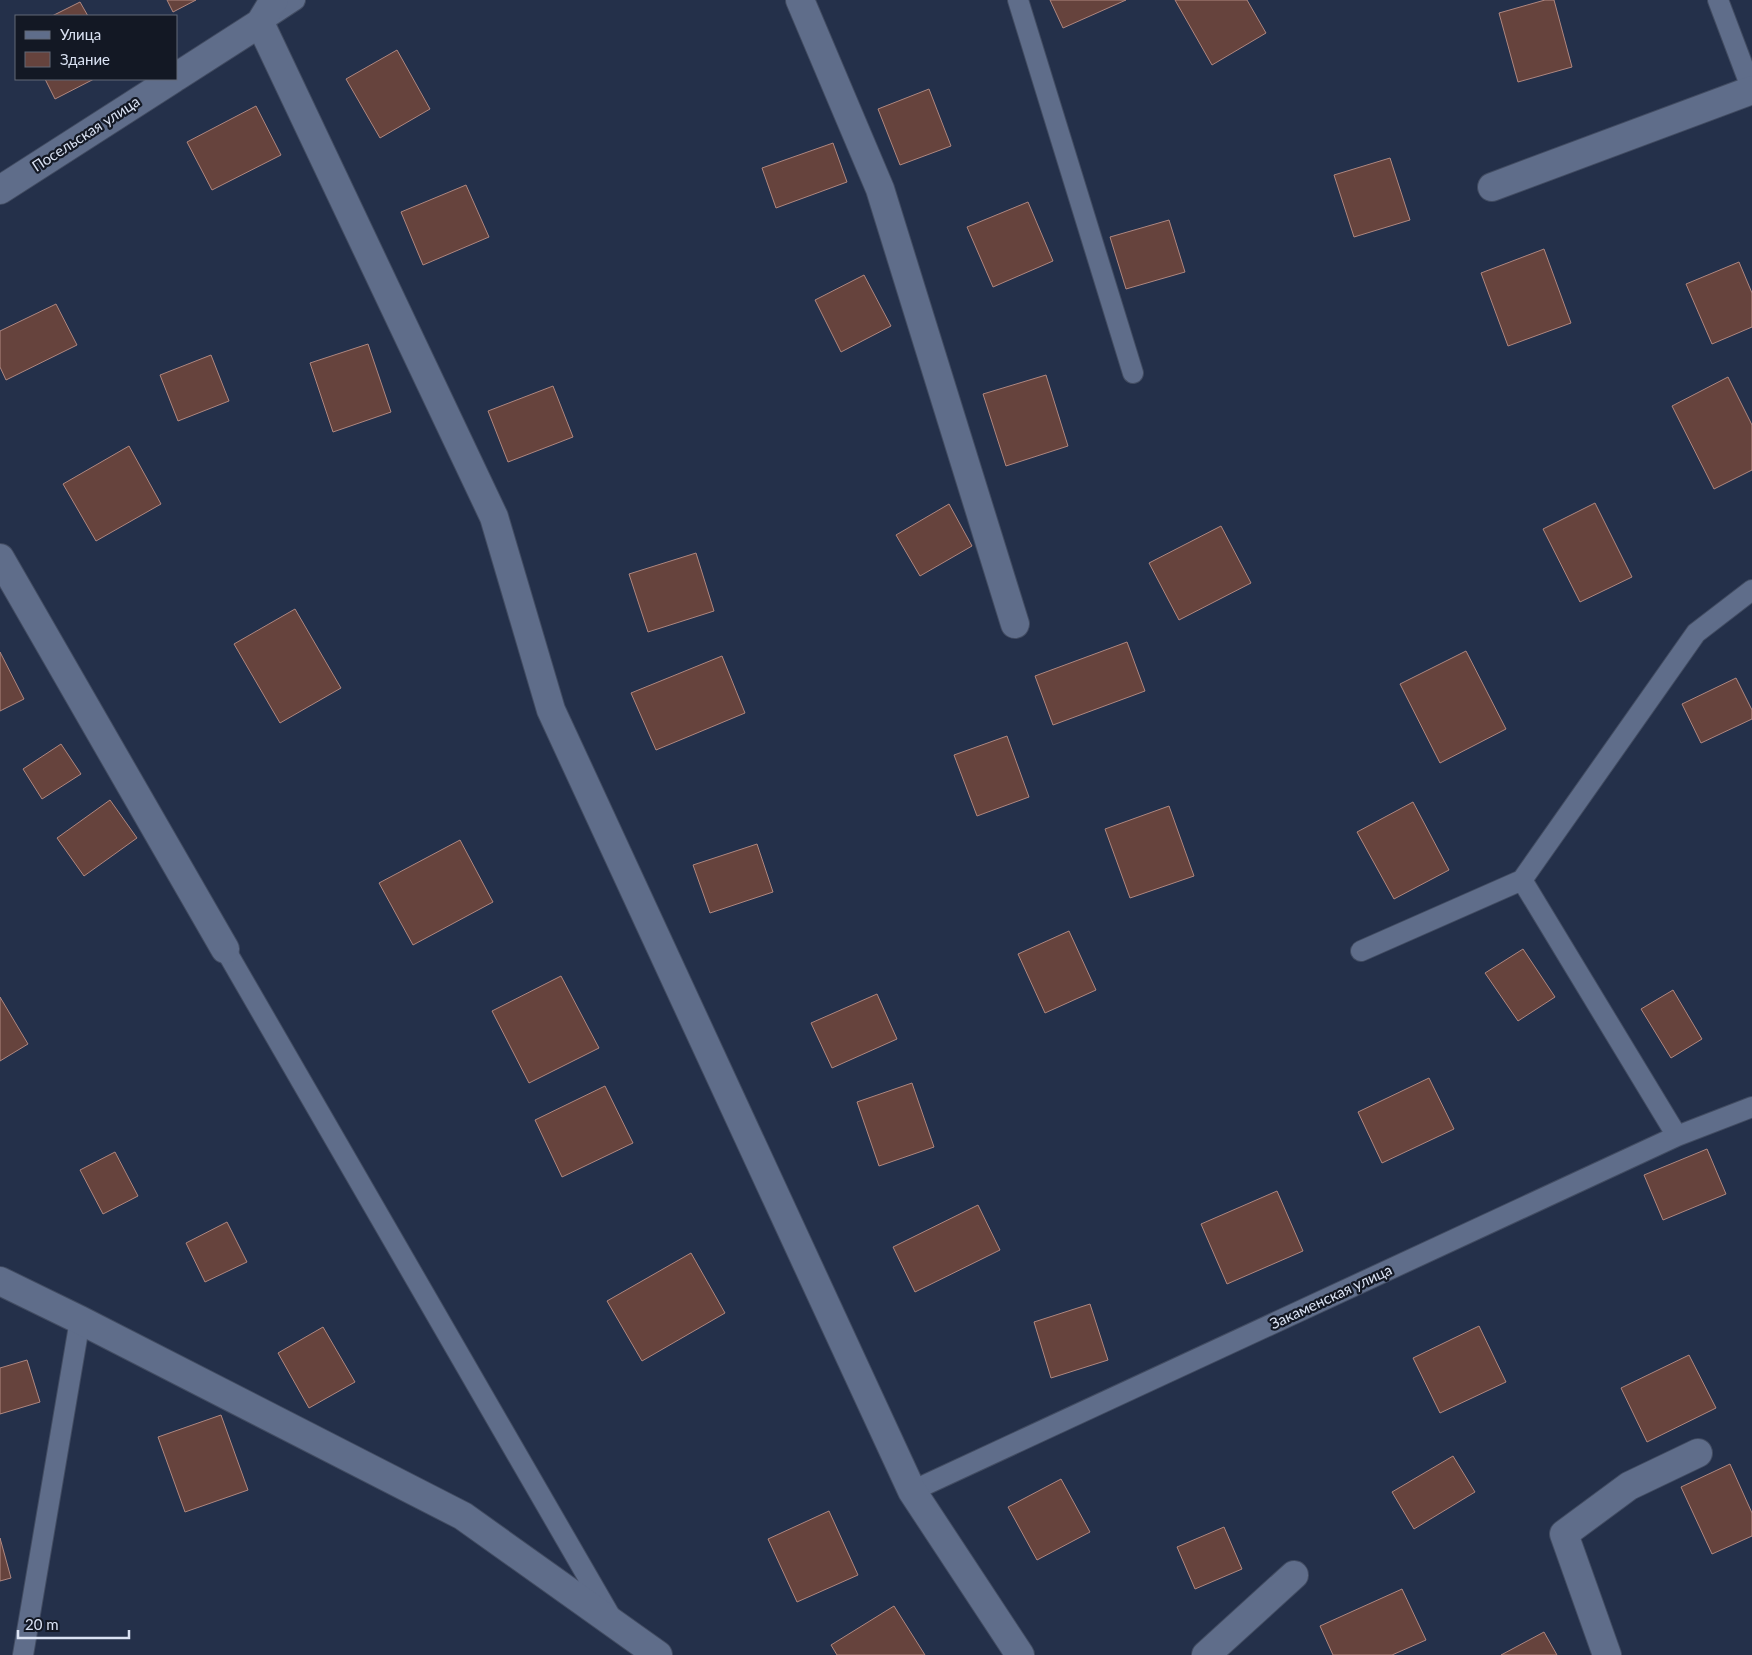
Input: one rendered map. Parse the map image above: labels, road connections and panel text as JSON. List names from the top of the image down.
{
  "streets": {
    "street": ["Посельская улица"],
    "lane": ["Закаменская улица"]
  },
  "legend": ["Улица", "Здание"],
  "scale_bar": "20 m"
}
